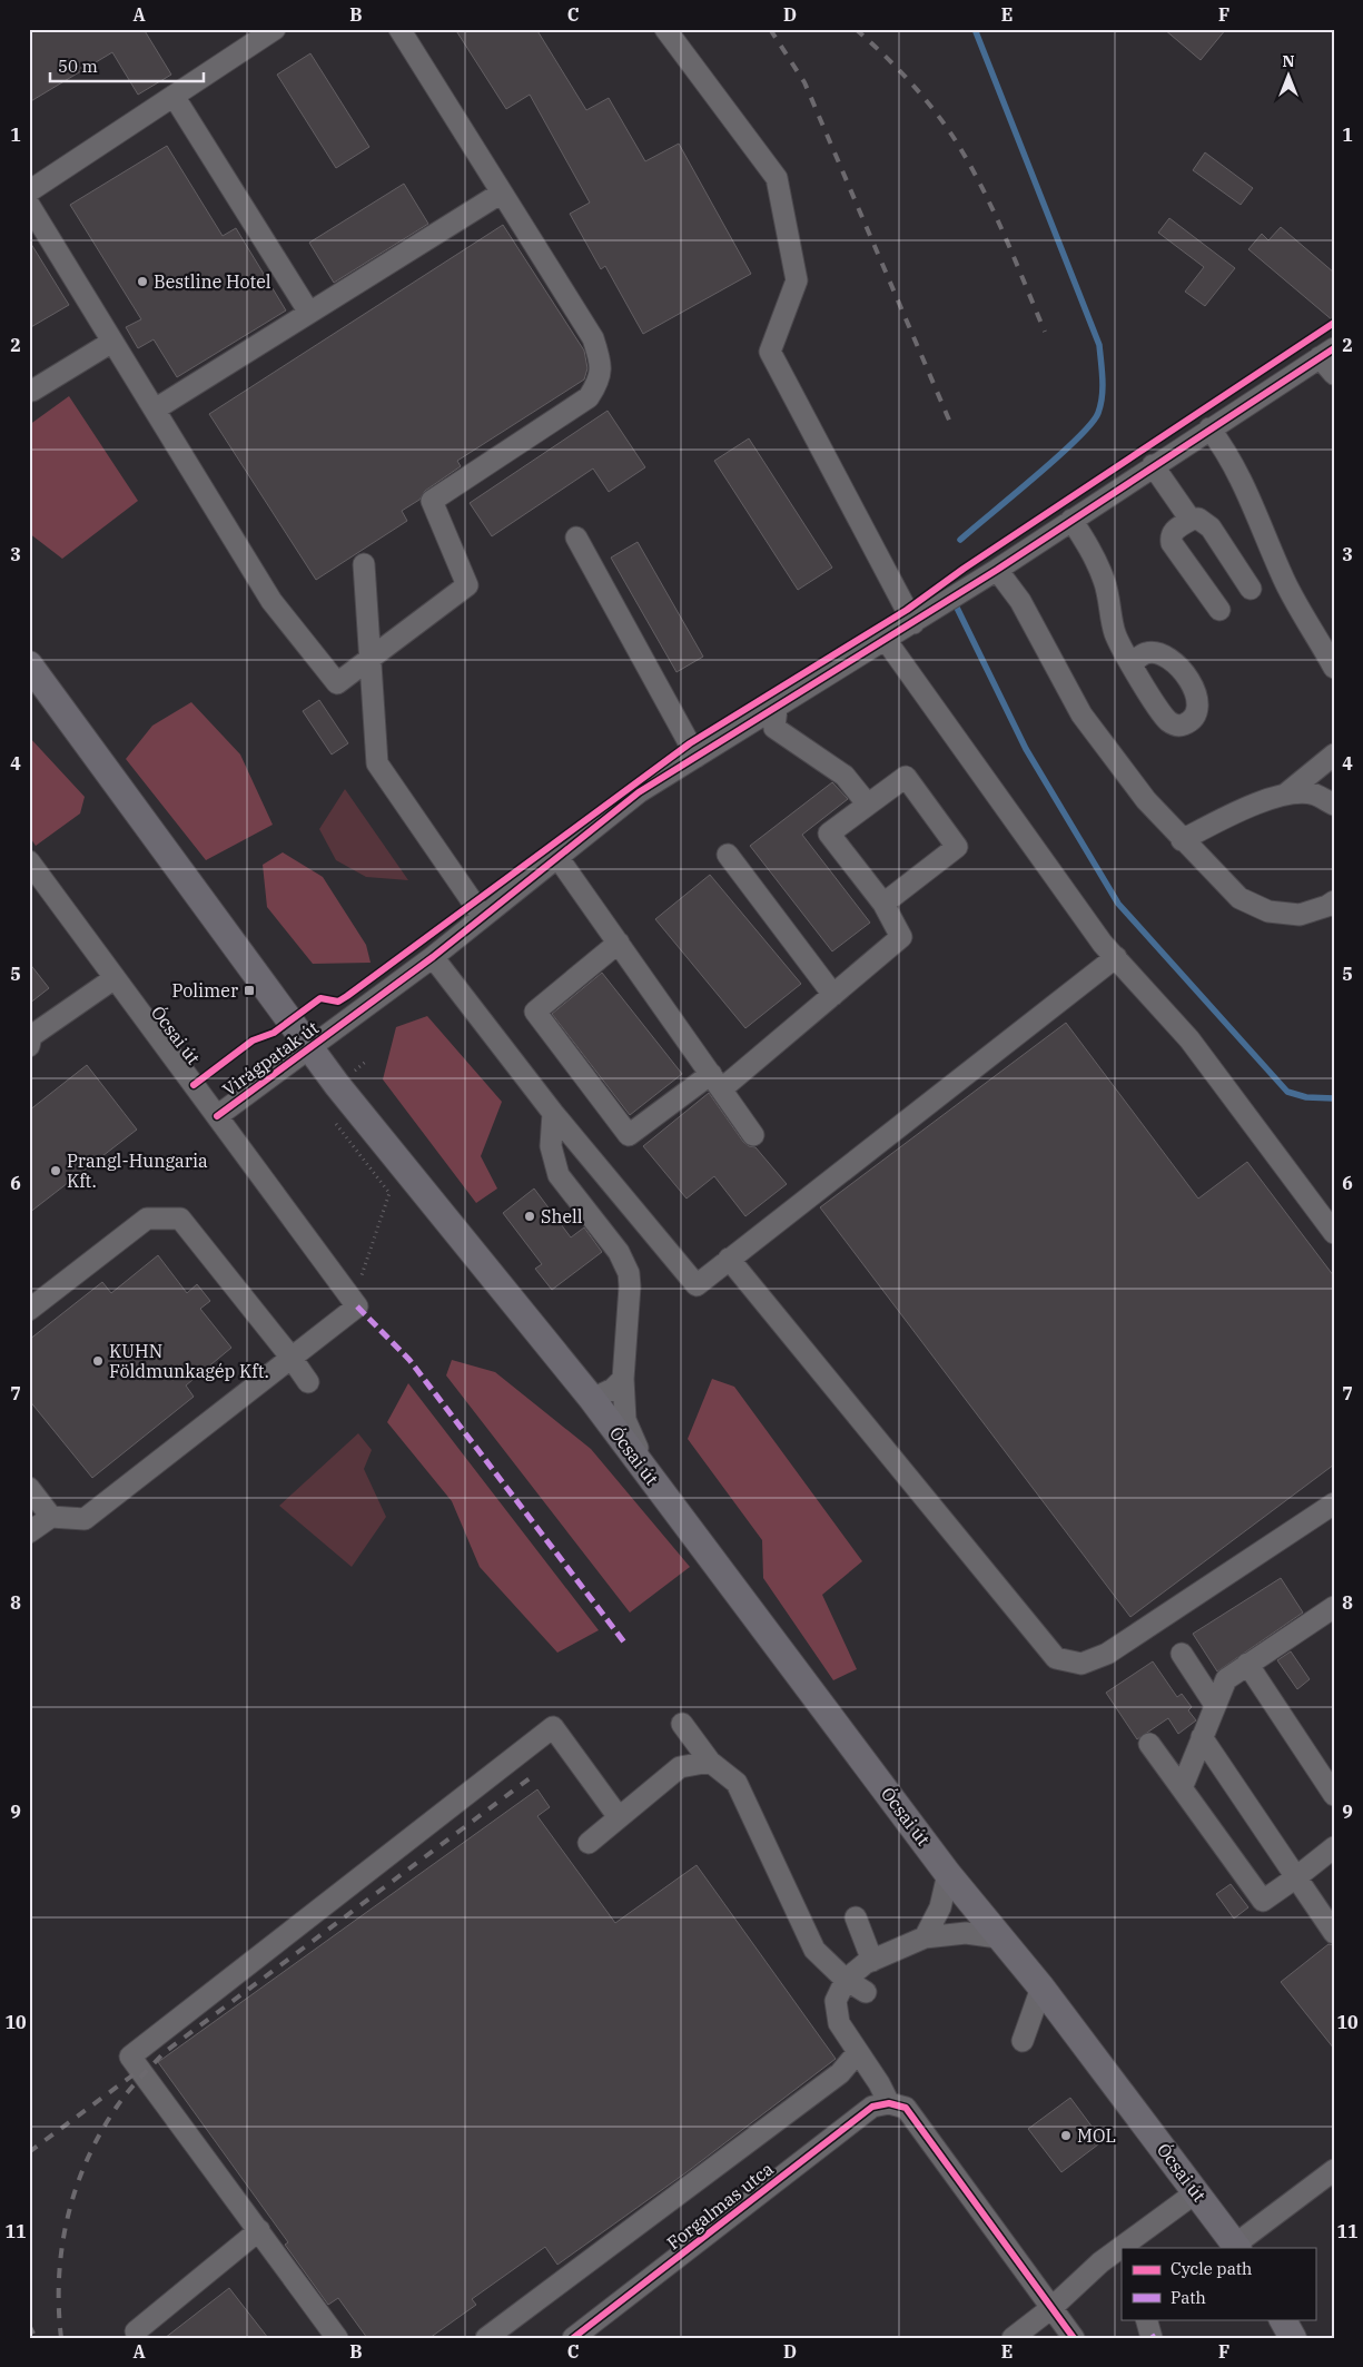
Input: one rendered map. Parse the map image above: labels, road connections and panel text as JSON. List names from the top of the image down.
{
  "streets": {
    "main road": ["Ócsai út"],
    "street": ["Virágpatak út", "Forgalmas utca"]
  },
  "crossings": [
    ["Ócsai út", "Virágpatak út"]
  ],
  "places": {
    "other": [
      "Bestline Hotel",
      "Prangl-Hungaria Kft.",
      "Shell",
      "KUHN Földmunkagép Kft.",
      "MOL"
    ],
    "transit": ["Polimer"]
  },
  "legend": ["Cycle path", "Path"],
  "scale_bar": "50 m",
  "north": "top",
  "grid": {
    "columns": [
      "A",
      "B",
      "C",
      "D",
      "E",
      "F"
    ],
    "rows": [
      "1",
      "2",
      "3",
      "4",
      "5",
      "6",
      "7",
      "8",
      "9",
      "10",
      "11"
    ]
  }
}
